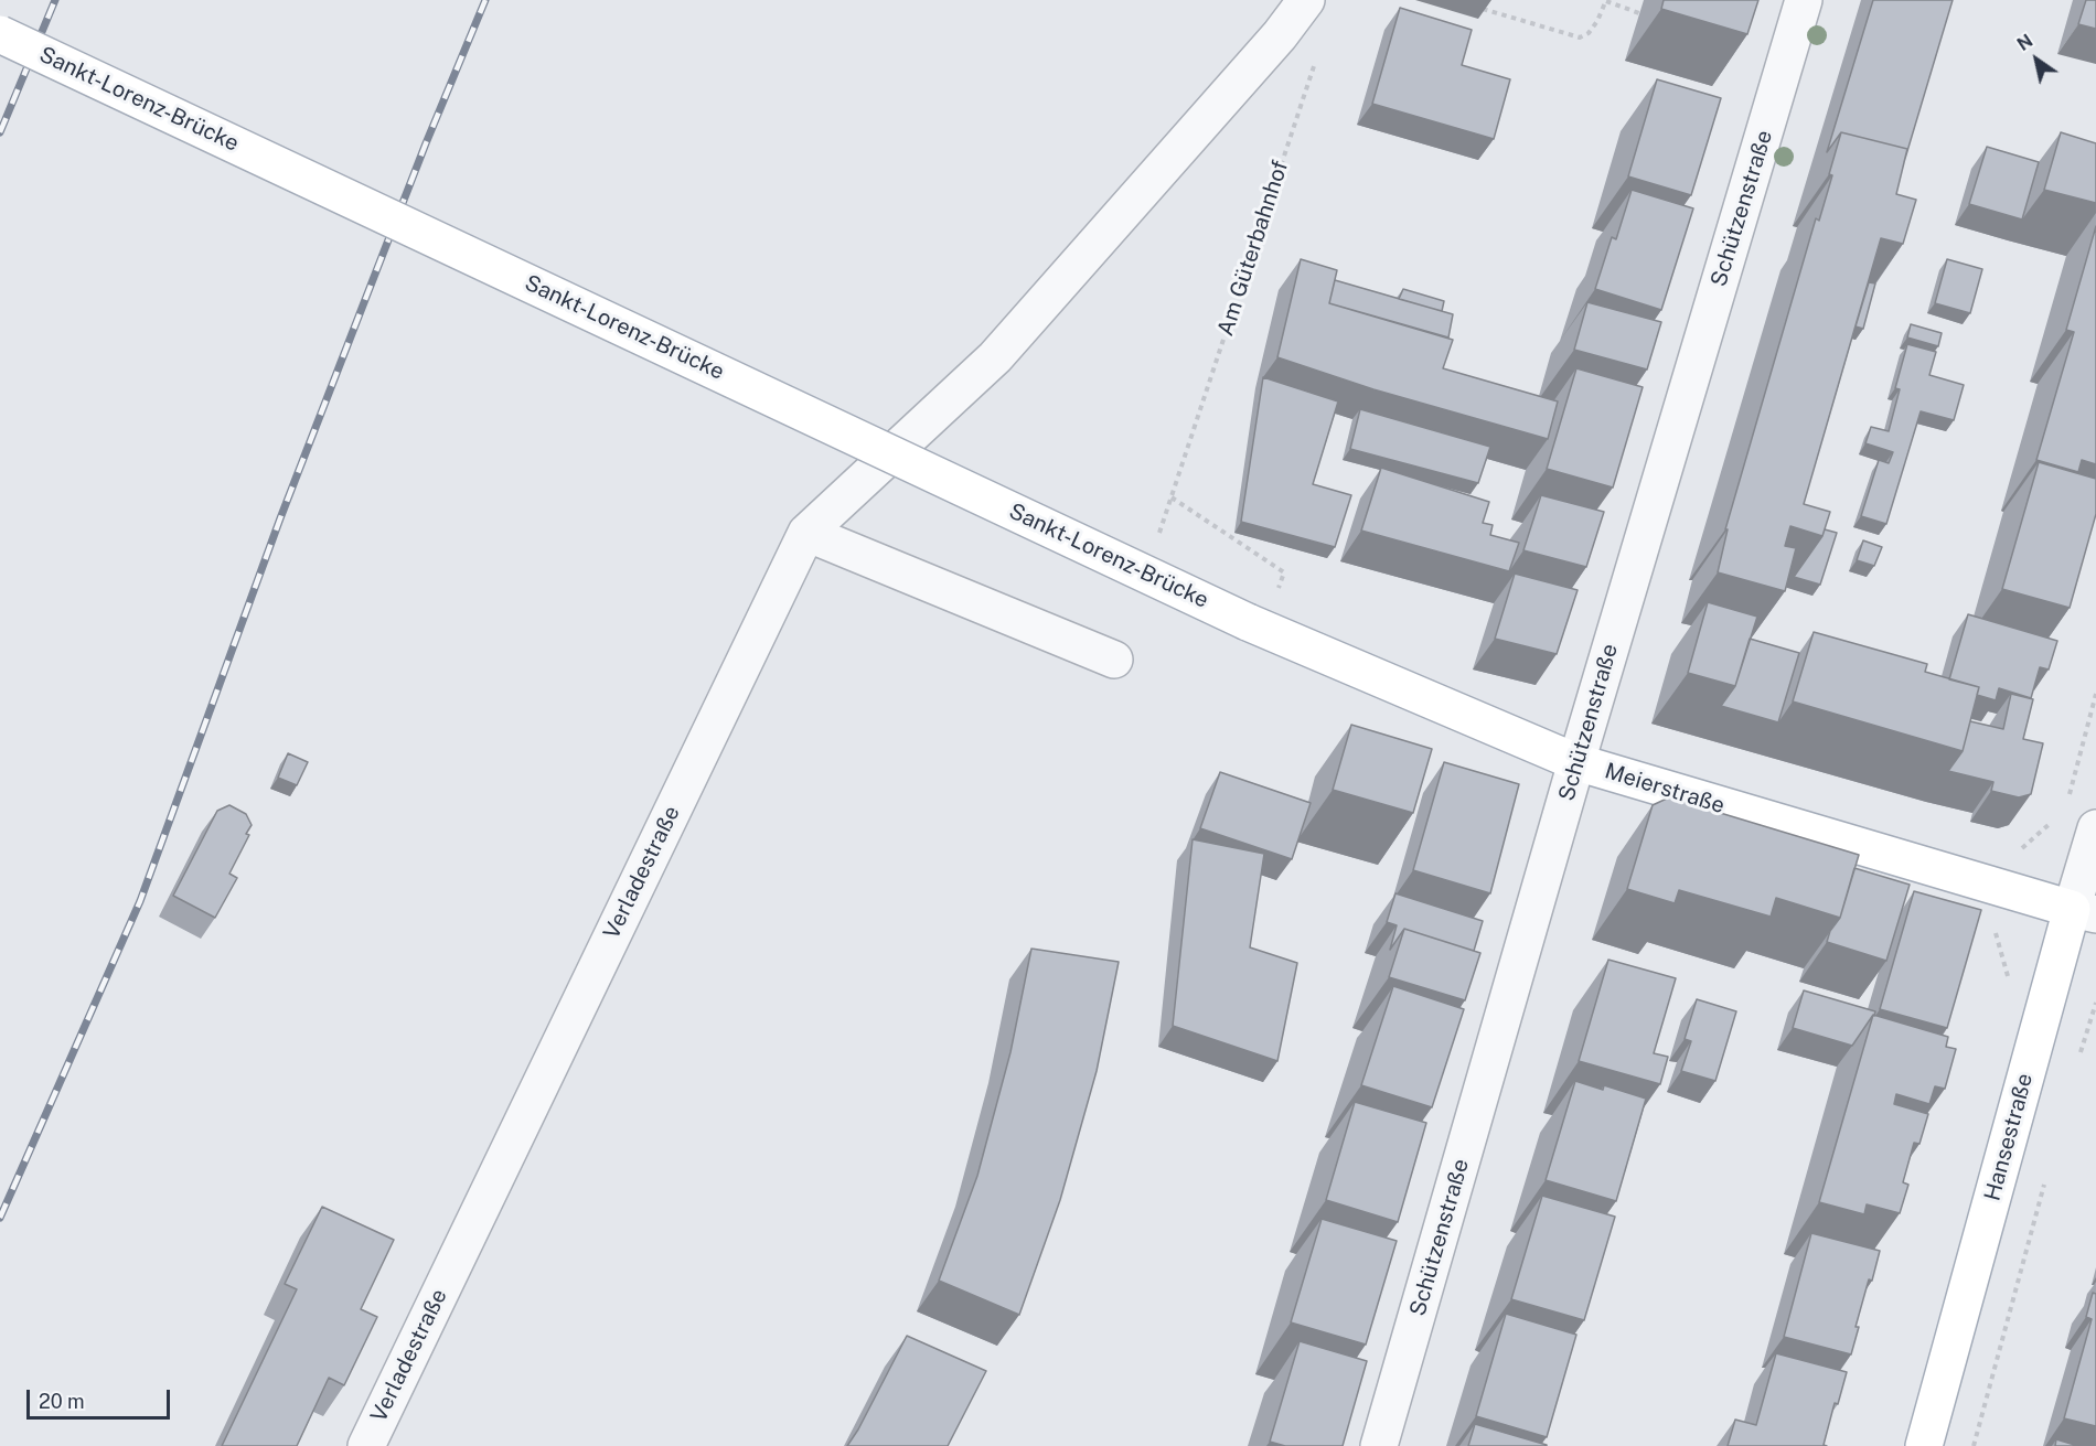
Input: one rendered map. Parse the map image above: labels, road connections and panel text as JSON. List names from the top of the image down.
{
  "streets": {
    "main road": ["Sankt-Lorenz-Brücke", "Meierstraße", "Hansestraße"],
    "street": ["Schützenstraße", "Verladestraße"],
    "path": ["Am Güterbahnhof"]
  },
  "crossings": [
    ["Sankt-Lorenz-Brücke", "Meierstraße"],
    ["Schützenstraße", "Meierstraße"],
    ["Meierstraße", "Hansestraße"]
  ],
  "scale_bar": "20 m",
  "north": "top left"
}
